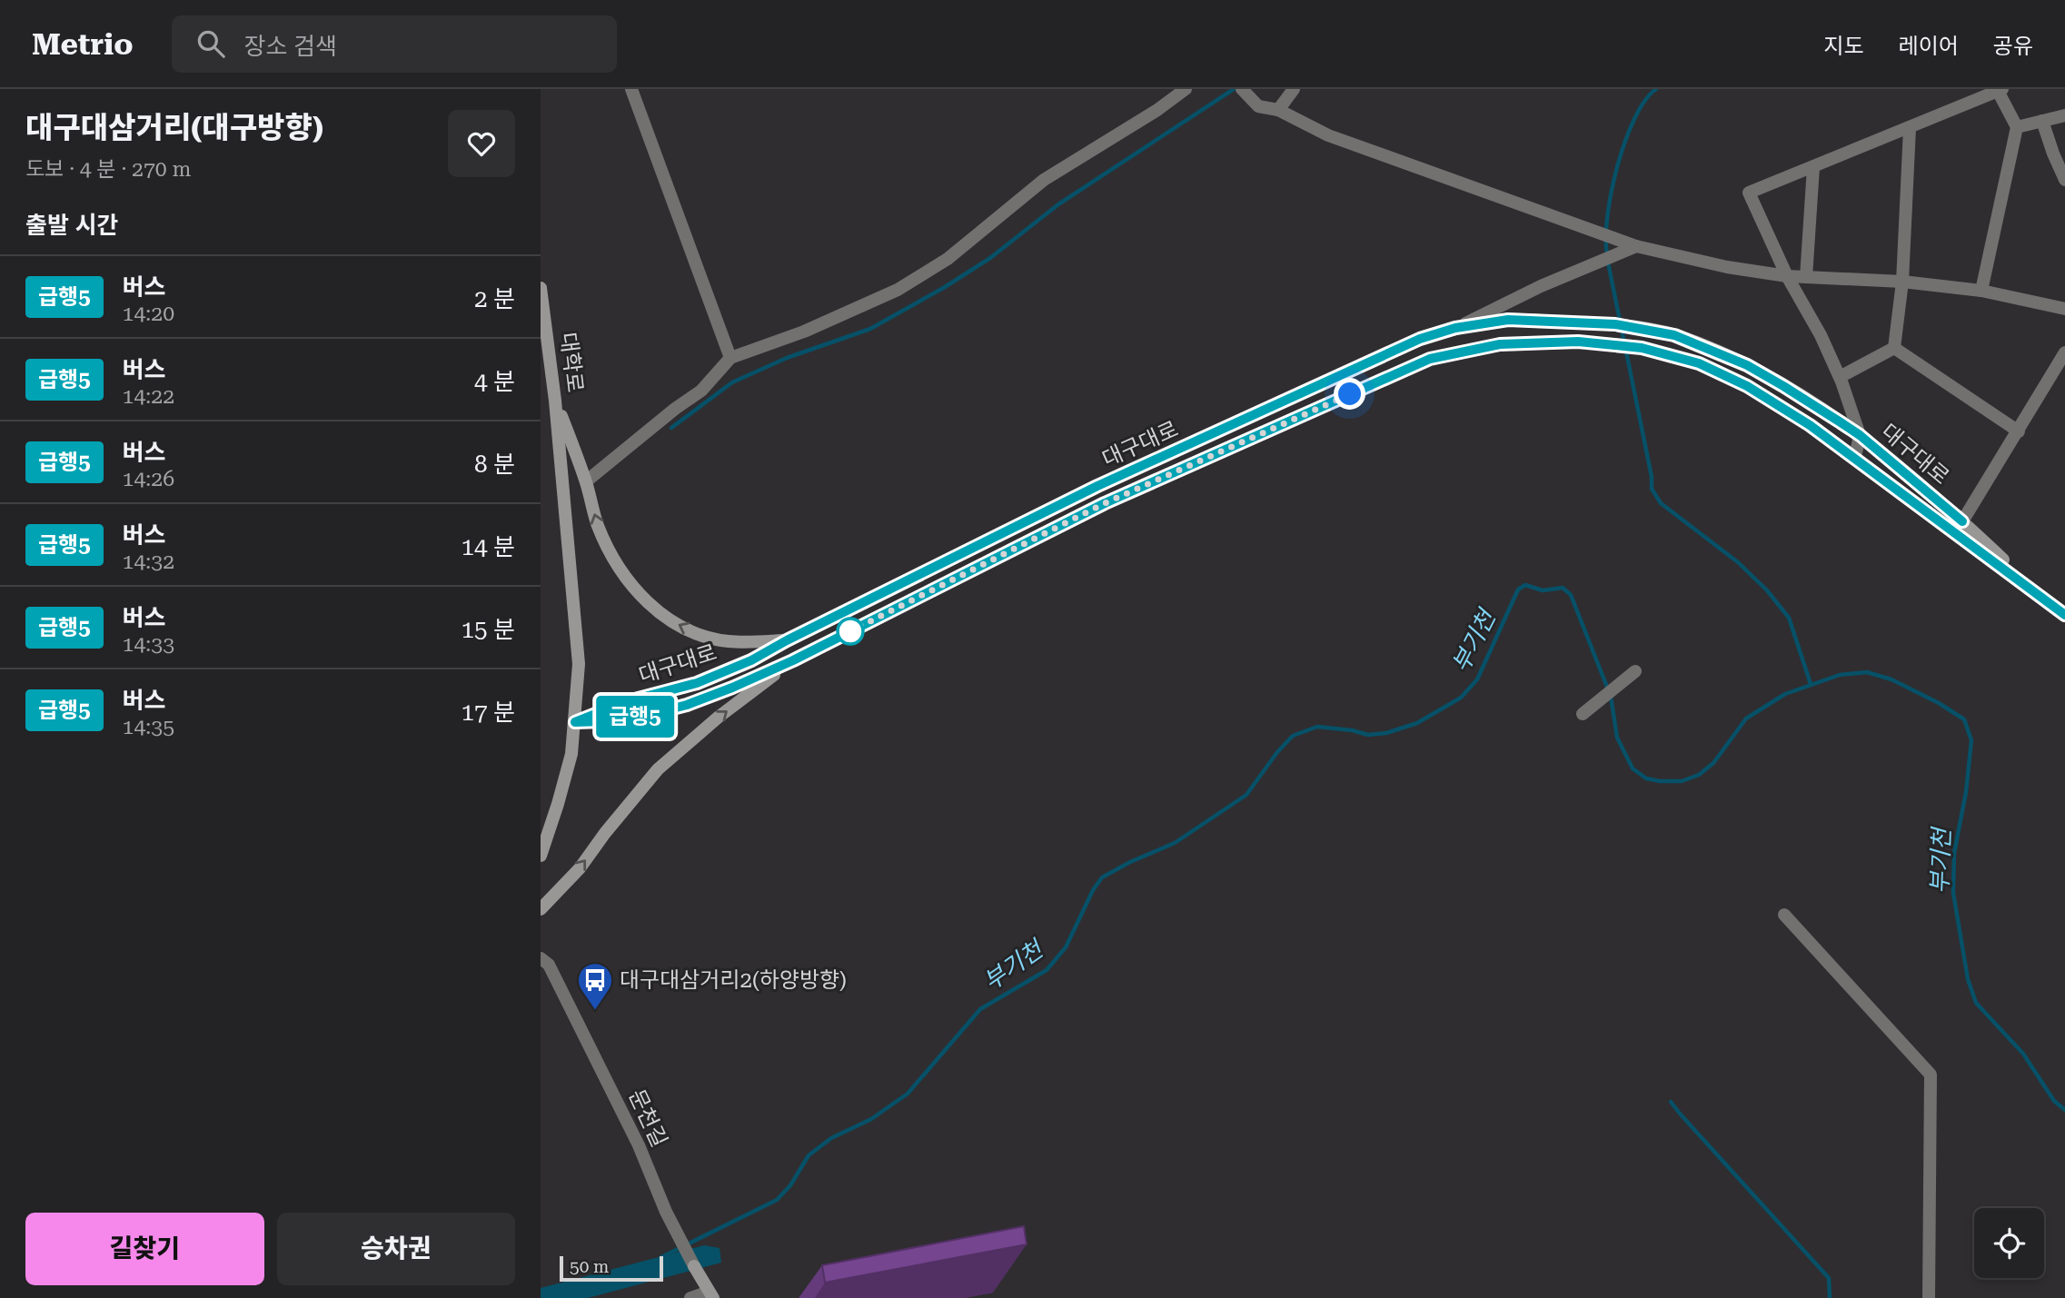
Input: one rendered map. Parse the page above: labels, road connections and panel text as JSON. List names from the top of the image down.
{
  "streets": {
    "street": ["대학로", "대구대로", "문천길"]
  },
  "crossings": [
    ["대학로", "대구대로"]
  ],
  "water": ["부기천"],
  "places": {
    "bus stop": ["대구대삼거리2(하양방향)"]
  },
  "lines": ["bus line 급행5"],
  "scale_bar": "50 m",
  "page": {
    "header": "Metrio",
    "search": "장소 검색",
    "nav": ["지도", "레이어", "공유"],
    "heading": [
      ["대구대삼거리(대구방향)", "도보 · 4 분 · 270 m"],
      "출발 시간"
    ],
    "on_map": "급행5",
    "list": [
      {
        "mark": "급행5",
        "name": "버스",
        "note": "14:20",
        "value": "2 분"
      },
      {
        "mark": "급행5",
        "name": "버스",
        "note": "14:22",
        "value": "4 분"
      },
      {
        "mark": "급행5",
        "name": "버스",
        "note": "14:26",
        "value": "8 분"
      },
      {
        "mark": "급행5",
        "name": "버스",
        "note": "14:32",
        "value": "14 분"
      },
      {
        "mark": "급행5",
        "name": "버스",
        "note": "14:33",
        "value": "15 분"
      },
      {
        "mark": "급행5",
        "name": "버스",
        "note": "14:35",
        "value": "17 분"
      }
    ],
    "buttons": ["길찾기", "승차권"],
    "scale": "50 m"
  }
}
